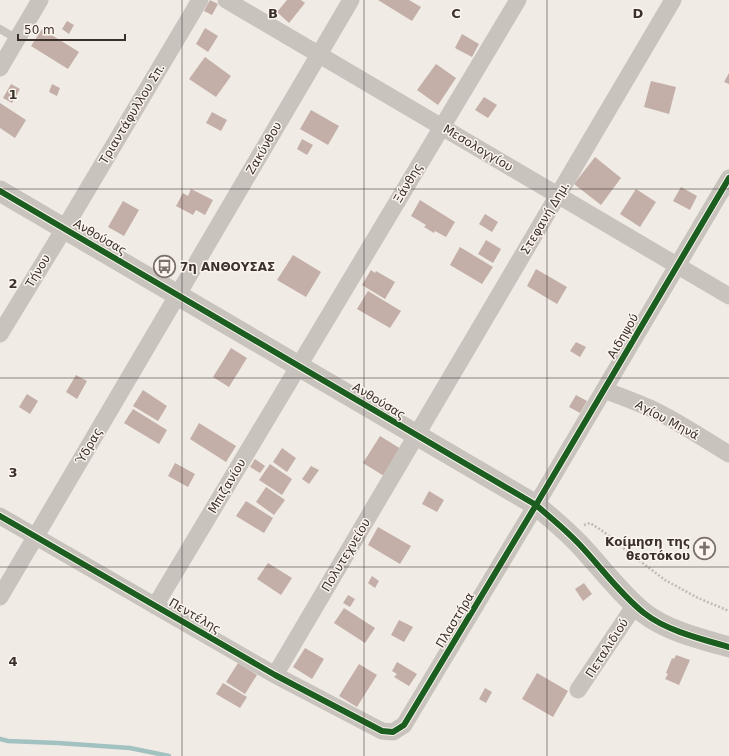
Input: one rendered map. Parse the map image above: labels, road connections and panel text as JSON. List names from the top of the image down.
{
  "streets": {
    "street": [
      "Τριαντάφυλλου Σπ.",
      "Ζακύνθου",
      "Μεσολογγίου",
      "Ξάνθης",
      "Στεφανή Δημ.",
      "Ανθούσας",
      "Τήνου",
      "Αιδηψού",
      "Αγίου Μηνά",
      "Ύδρας",
      "Μπιζανίου",
      "Πολυτεχνείου",
      "Πεντέλης",
      "Πλαστήρα",
      "Πεταλιδιού"
    ]
  },
  "crossings": [
    ["Τριαντάφυλλου Σπ.", "Ανθούσας"],
    ["Τριαντάφυλλου Σπ.", "Τήνου"],
    ["Ζακύνθου", "Μεσολογγίου"],
    ["Ζακύνθου", "Ανθούσας"],
    ["Ζακύνθου", "Ύδρας"],
    ["Μεσολογγίου", "Ξάνθης"],
    ["Μεσολογγίου", "Στεφανή Δημ."],
    ["Μεσολογγίου", "Αιδηψού"],
    ["Ξάνθης", "Ανθούσας"],
    ["Ξάνθης", "Μπιζανίου"],
    ["Στεφανή Δημ.", "Ανθούσας"],
    ["Στεφανή Δημ.", "Πολυτεχνείου"],
    ["Ανθούσας", "Τήνου"],
    ["Ανθούσας", "Αιδηψού"],
    ["Ανθούσας", "Ύδρας"],
    ["Ανθούσας", "Μπιζανίου"],
    ["Ανθούσας", "Πολυτεχνείου"],
    ["Ανθούσας", "Πλαστήρα"],
    ["Ανθούσας", "Πεταλιδιού"],
    ["Αιδηψού", "Αγίου Μηνά"],
    ["Αιδηψού", "Πλαστήρα"],
    ["Ύδρας", "Πεντέλης"],
    ["Μπιζανίου", "Πεντέλης"],
    ["Πολυτεχνείου", "Πεντέλης"],
    ["Πεντέλης", "Πλαστήρα"]
  ],
  "places": {
    "bus stop": ["7η ΑΝΘΟΥΣΑΣ"],
    "church": ["Κοίμηση της θεοτόκου"]
  },
  "scale_bar": "50 m",
  "grid": {
    "columns": ["B", "C", "D"],
    "rows": [
      "1",
      "2",
      "3",
      "4"
    ]
  }
}
